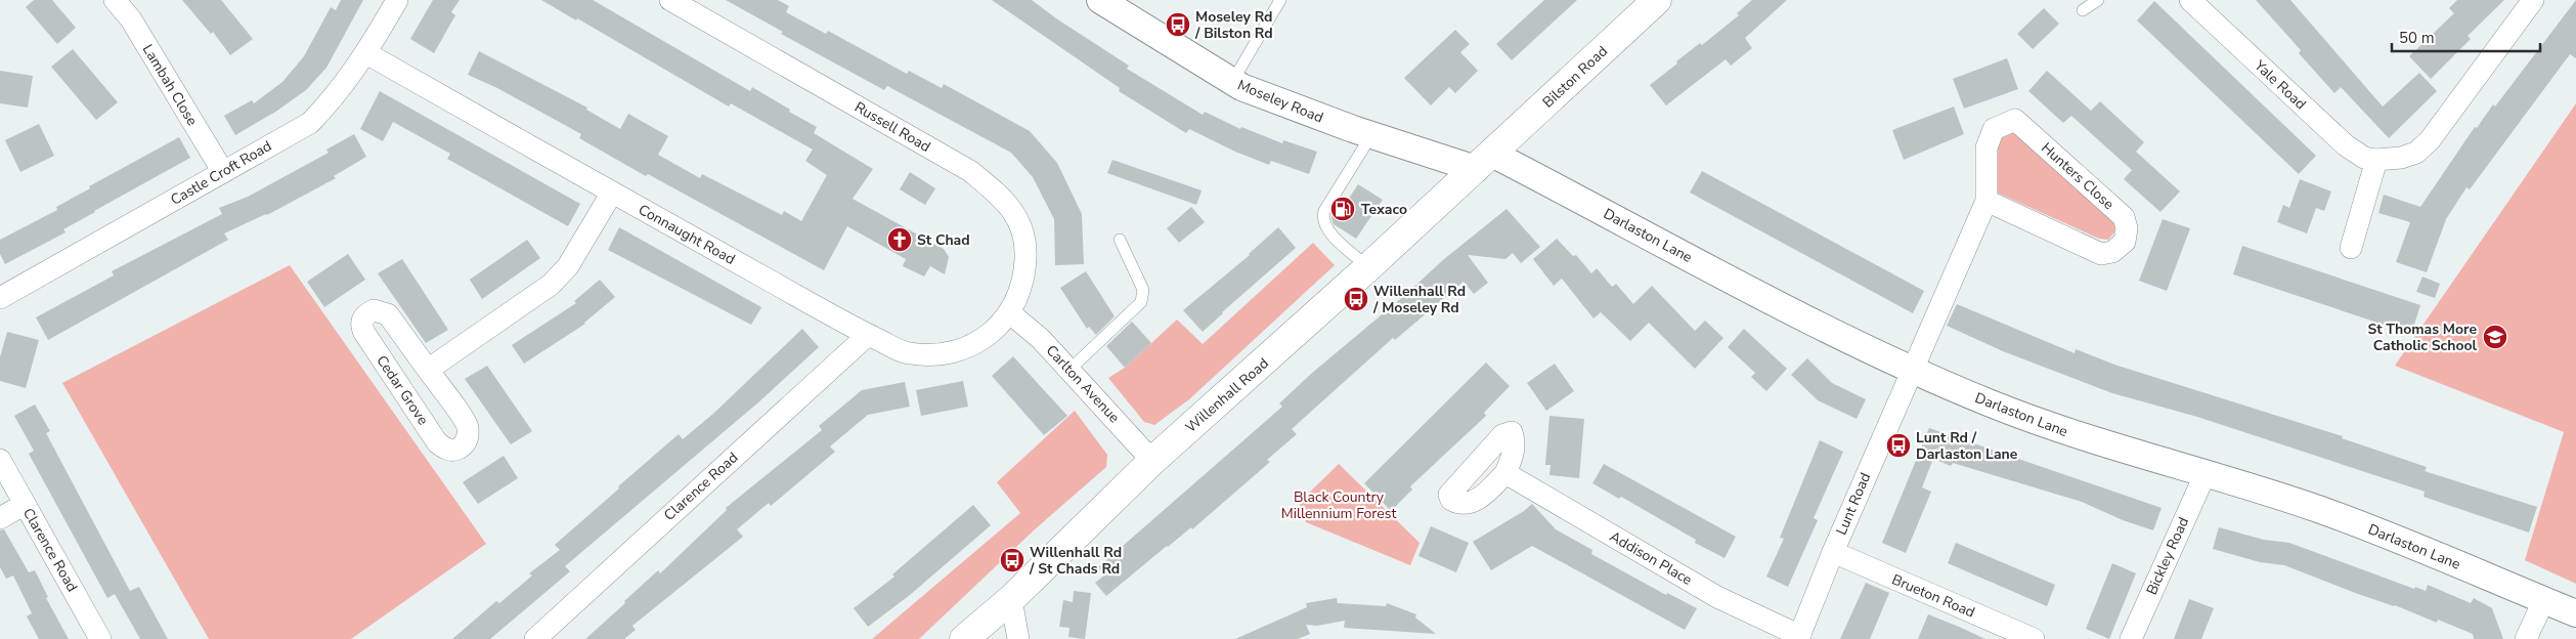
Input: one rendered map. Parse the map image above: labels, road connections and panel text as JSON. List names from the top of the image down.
{
  "streets": {
    "main road": ["Bilston Road", "Willenhall Road"],
    "street": [
      "Lambah Close",
      "Yale Road",
      "Moseley Road",
      "Russell Road",
      "Castle Croft Road",
      "Hunters Close",
      "Connaught Road",
      "Darlaston Lane",
      "Carlton Avenue",
      "Cedar Grove",
      "Clarence Road",
      "Lunt Road",
      "Bickley Road",
      "Addison Place",
      "Brueton Road"
    ]
  },
  "crossings": [
    ["Bilston Road", "Moseley Road"],
    ["Bilston Road", "Darlaston Lane"],
    ["Bilston Road", "Willenhall Road"],
    ["Lambah Close", "Castle Croft Road"],
    ["Moseley Road", "Darlaston Lane"],
    ["Moseley Road", "Willenhall Road"],
    ["Russell Road", "Connaught Road"],
    ["Russell Road", "Carlton Avenue"],
    ["Castle Croft Road", "Connaught Road"],
    ["Hunters Close", "Darlaston Lane"],
    ["Hunters Close", "Lunt Road"],
    ["Connaught Road", "Carlton Avenue"],
    ["Connaught Road", "Clarence Road"],
    ["Darlaston Lane", "Willenhall Road"],
    ["Darlaston Lane", "Lunt Road"],
    ["Darlaston Lane", "Bickley Road"],
    ["Carlton Avenue", "Willenhall Road"],
    ["Lunt Road", "Addison Place"],
    ["Lunt Road", "Brueton Road"]
  ],
  "parks": ["Black Country Millennium Forest"],
  "places": {
    "bus stop": [
      "Moseley Rd / Bilston Rd",
      "Willenhall Rd / Moseley Rd",
      "Lunt Rd / Darlaston Lane",
      "Willenhall Rd / St Chads Rd"
    ],
    "fuel station": ["Texaco"],
    "church": ["St Chad"],
    "school or university": ["St Thomas More Catholic School"]
  },
  "scale_bar": "50 m"
}
